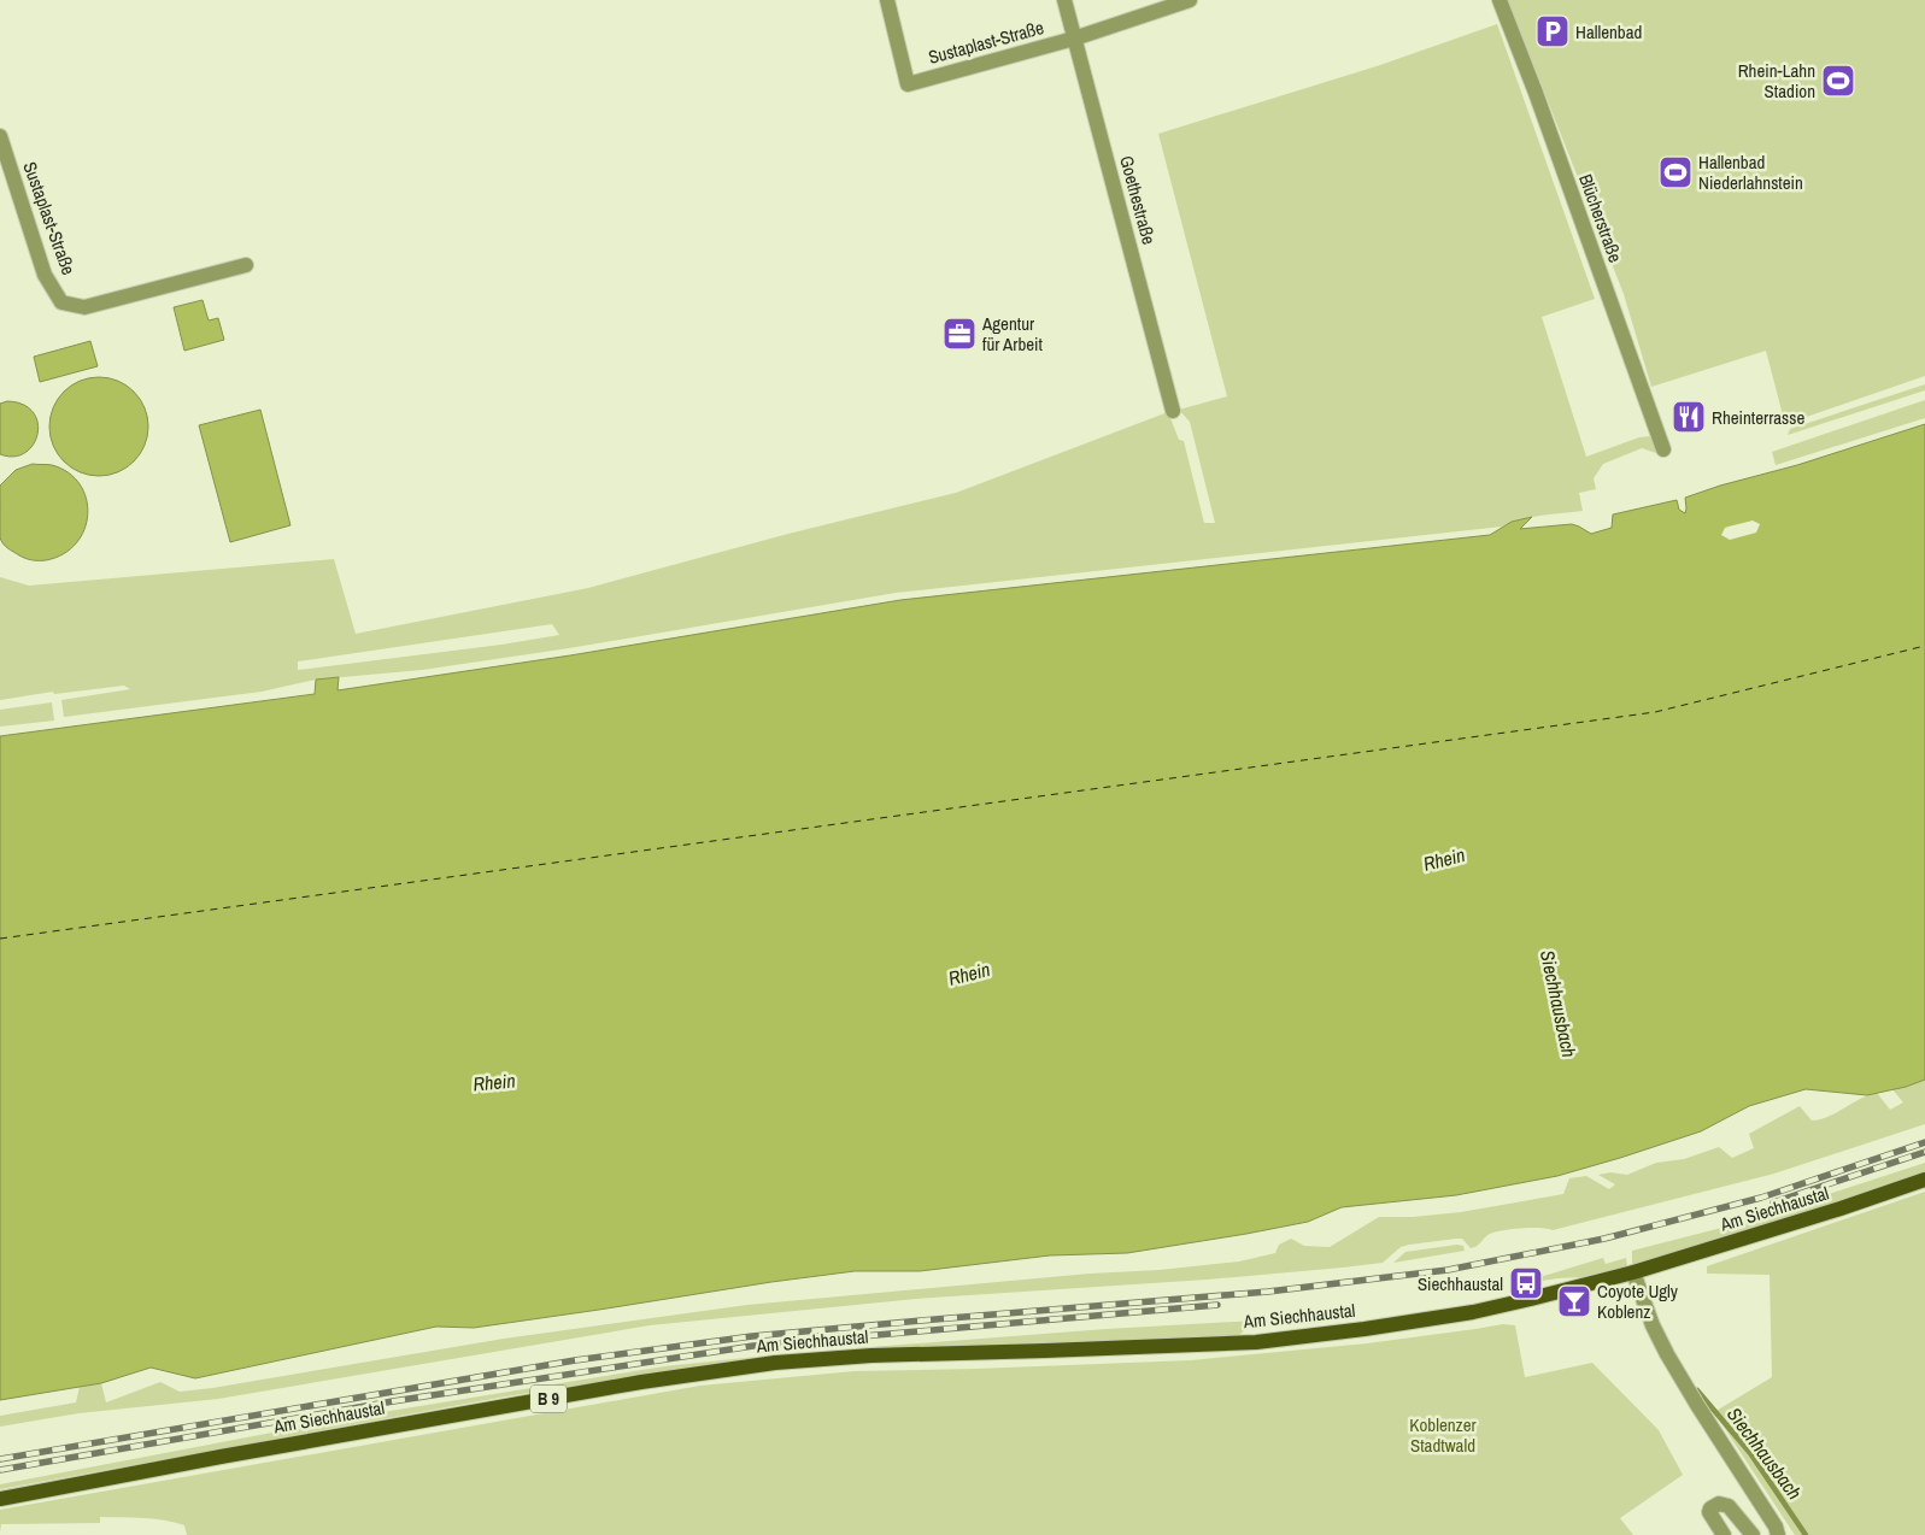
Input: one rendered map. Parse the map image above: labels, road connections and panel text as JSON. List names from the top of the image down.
{
  "streets": {
    "main road": ["Am Siechhaustal", "B 9"],
    "street": ["Sustaplast-Straße", "Goethestraße", "Blücherstraße"]
  },
  "crossings": [
    ["Sustaplast-Straße", "Goethestraße"]
  ],
  "water": ["Rhein", "Siechhausbach"],
  "parks": ["Koblenzer Stadtwald"],
  "places": {
    "parking": ["Hallenbad"],
    "sports": ["Rhein-Lahn Stadion", "Hallenbad Niederlahnstein"],
    "office": ["Agentur für Arbeit"],
    "restaurant": ["Rheinterrasse"],
    "bus stop": ["Siechhaustal"],
    "bar": ["Coyote Ugly Koblenz"]
  }
}
